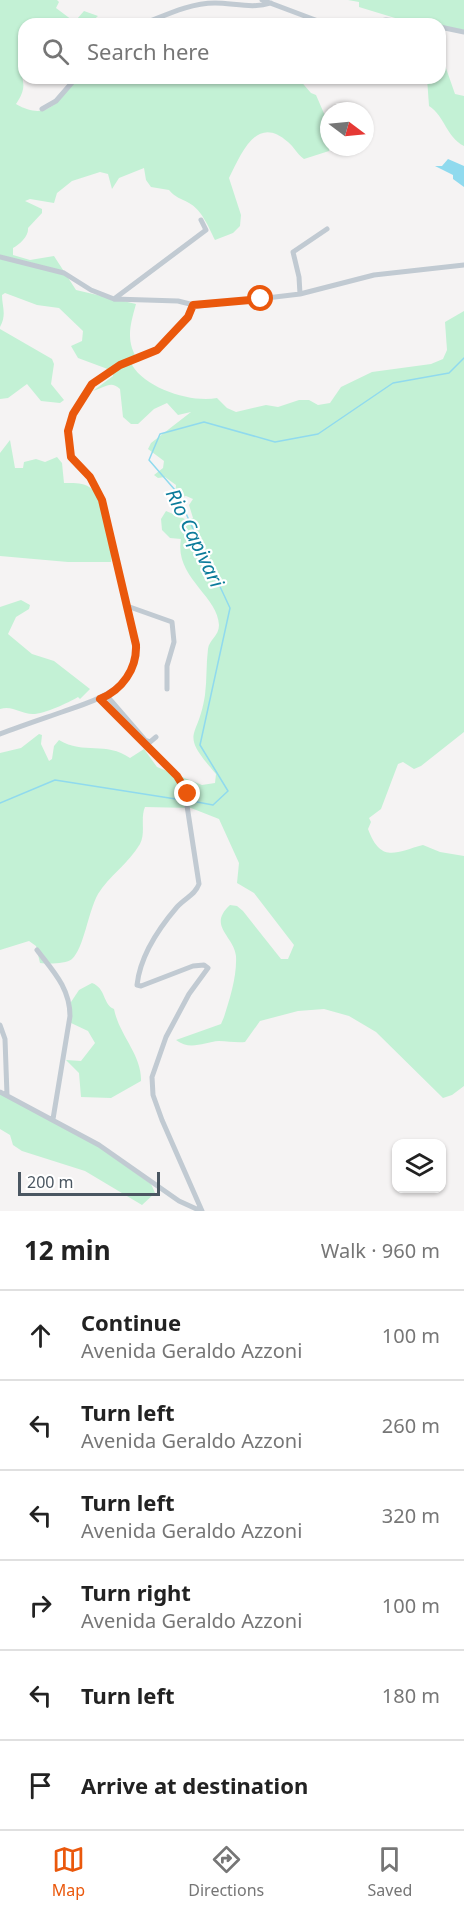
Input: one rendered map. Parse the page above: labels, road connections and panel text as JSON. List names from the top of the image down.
{
  "water": ["Rio Capivari"],
  "scale_bar": "200 m",
  "north": "right",
  "page": {
    "search": "Search here",
    "scale": "200 m",
    "heading": ["12 min", "Walk · 960 m"],
    "list": [
      ["Continue", "Avenida Geraldo Azzoni", "100 m"],
      ["Turn left", "Avenida Geraldo Azzoni", "260 m"],
      ["Turn left", "Avenida Geraldo Azzoni", "320 m"],
      ["Turn right", "Avenida Geraldo Azzoni", "100 m"],
      ["Turn left", "180 m"],
      "Arrive at destination"
    ],
    "nav": ["Map", "Directions", "Saved"]
  }
}
